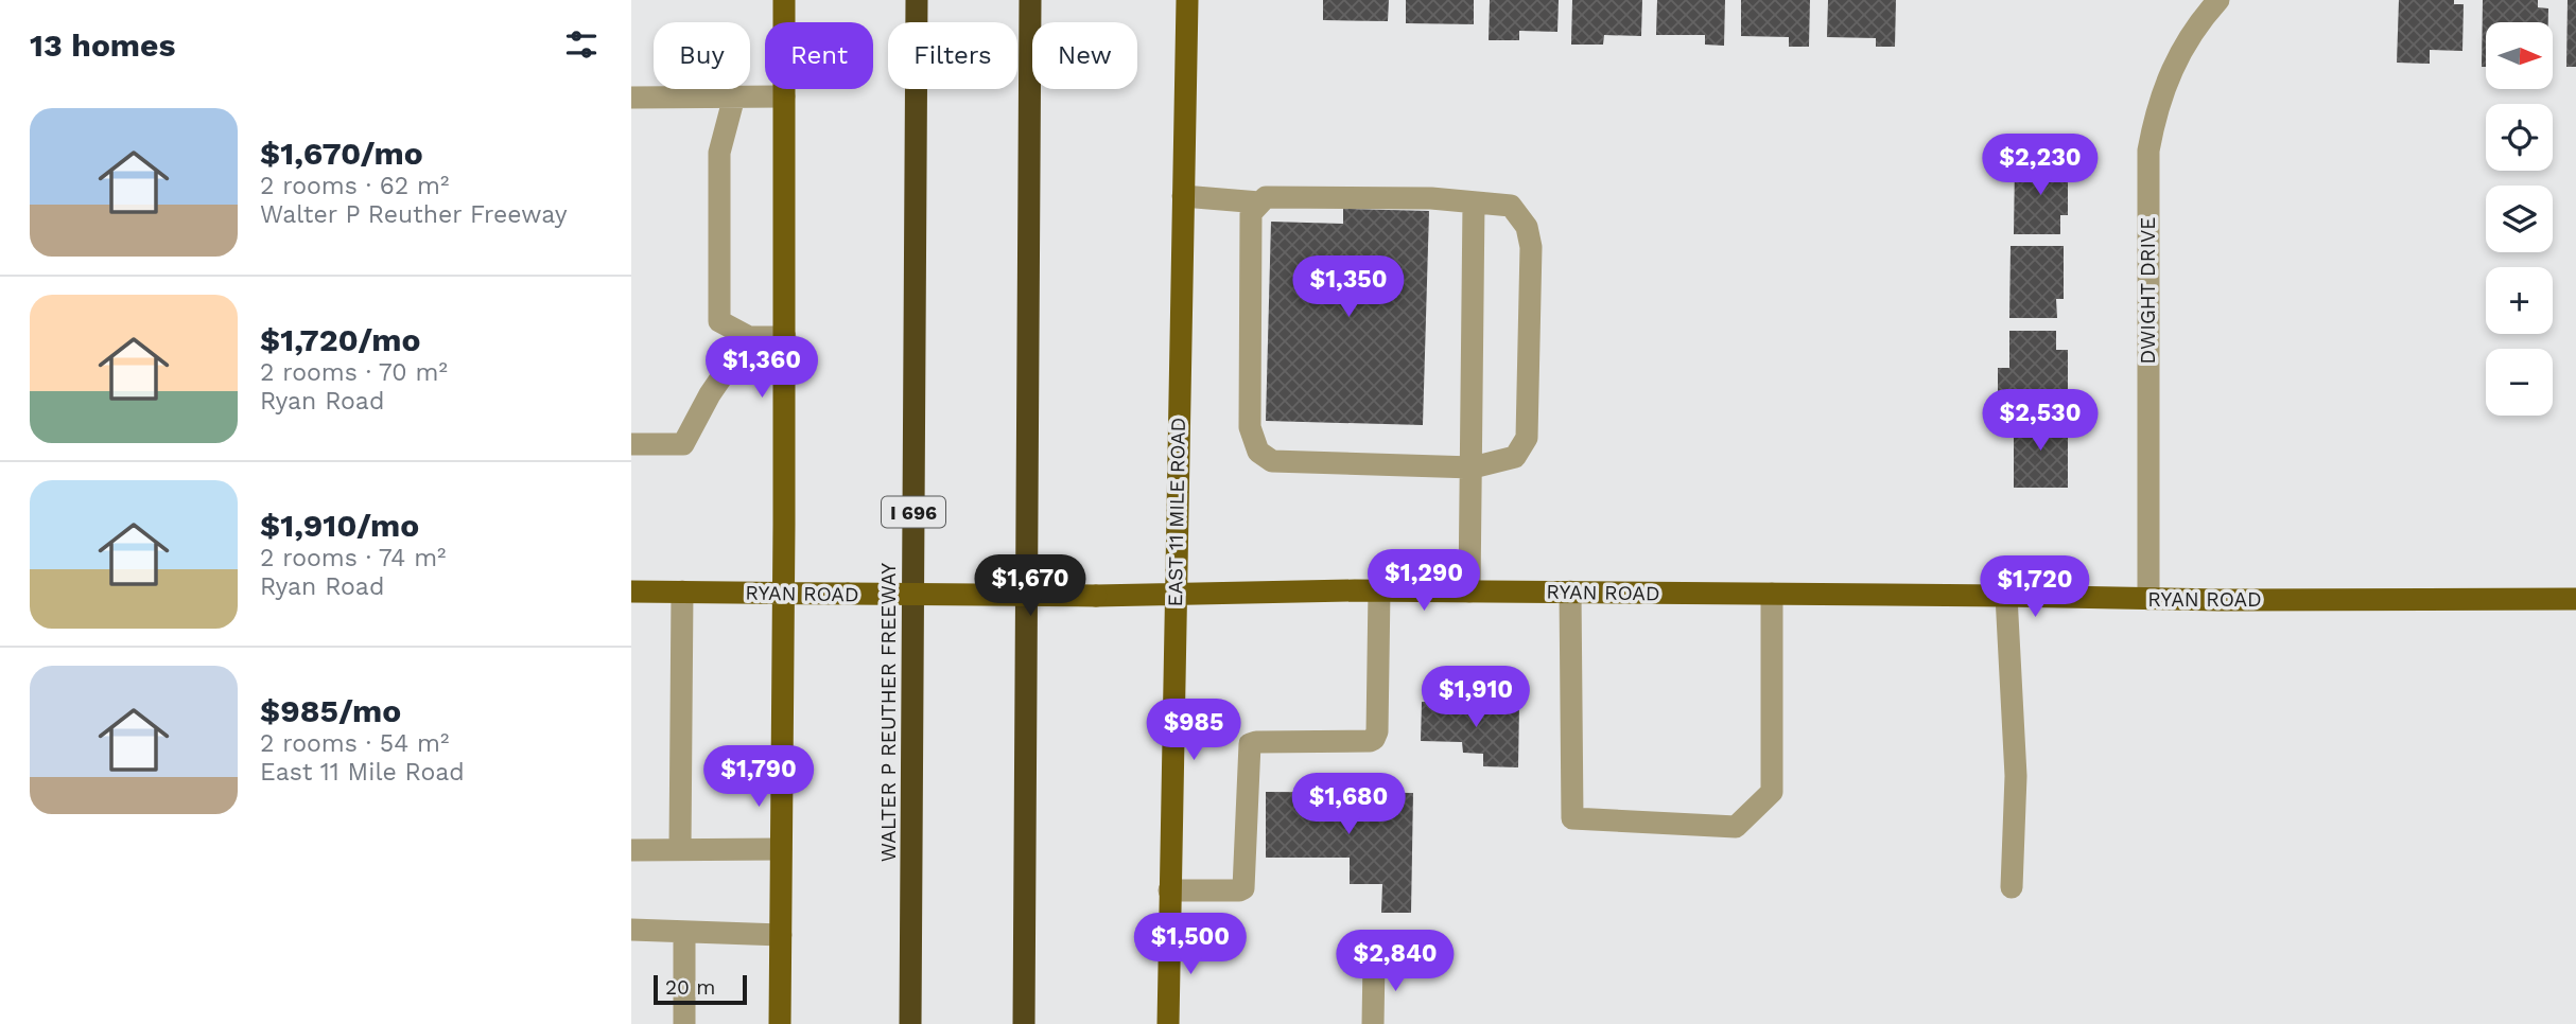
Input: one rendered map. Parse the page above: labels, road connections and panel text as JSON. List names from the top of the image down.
{
  "streets": {
    "highway": ["I 696", "WALTER P REUTHER FREEWAY"],
    "main road": ["EAST 11 MILE ROAD", "RYAN ROAD"],
    "street": ["DWIGHT DRIVE"]
  },
  "crossings": [
    ["DWIGHT DRIVE", "RYAN ROAD"],
    ["EAST 11 MILE ROAD", "RYAN ROAD"]
  ],
  "scale_bar": "20 m",
  "north": "right",
  "page": {
    "heading": "13 homes",
    "map_buttons": ["+", "−"],
    "chip": [
      "Buy",
      "Rent",
      "Filters",
      "New"
    ],
    "list": [
      {
        "name": "$1,670/mo",
        "note": "2 rooms · 62 m² · Walter P Reuther Freeway"
      },
      {
        "name": "$1,720/mo",
        "note": "2 rooms · 70 m² · Ryan Road"
      },
      {
        "name": "$1,910/mo",
        "note": "2 rooms · 74 m² · Ryan Road"
      },
      {
        "name": "$985/mo",
        "note": "2 rooms · 54 m² · East 11 Mile Road"
      }
    ],
    "price": [
      "$2,230",
      "$1,350",
      "$1,360",
      "$2,530",
      "$1,290",
      "$1,670",
      "$1,720",
      "$1,910",
      "$985",
      "$1,790",
      "$1,680",
      "$1,500",
      "$2,840"
    ],
    "scale": "20 m"
  }
}
